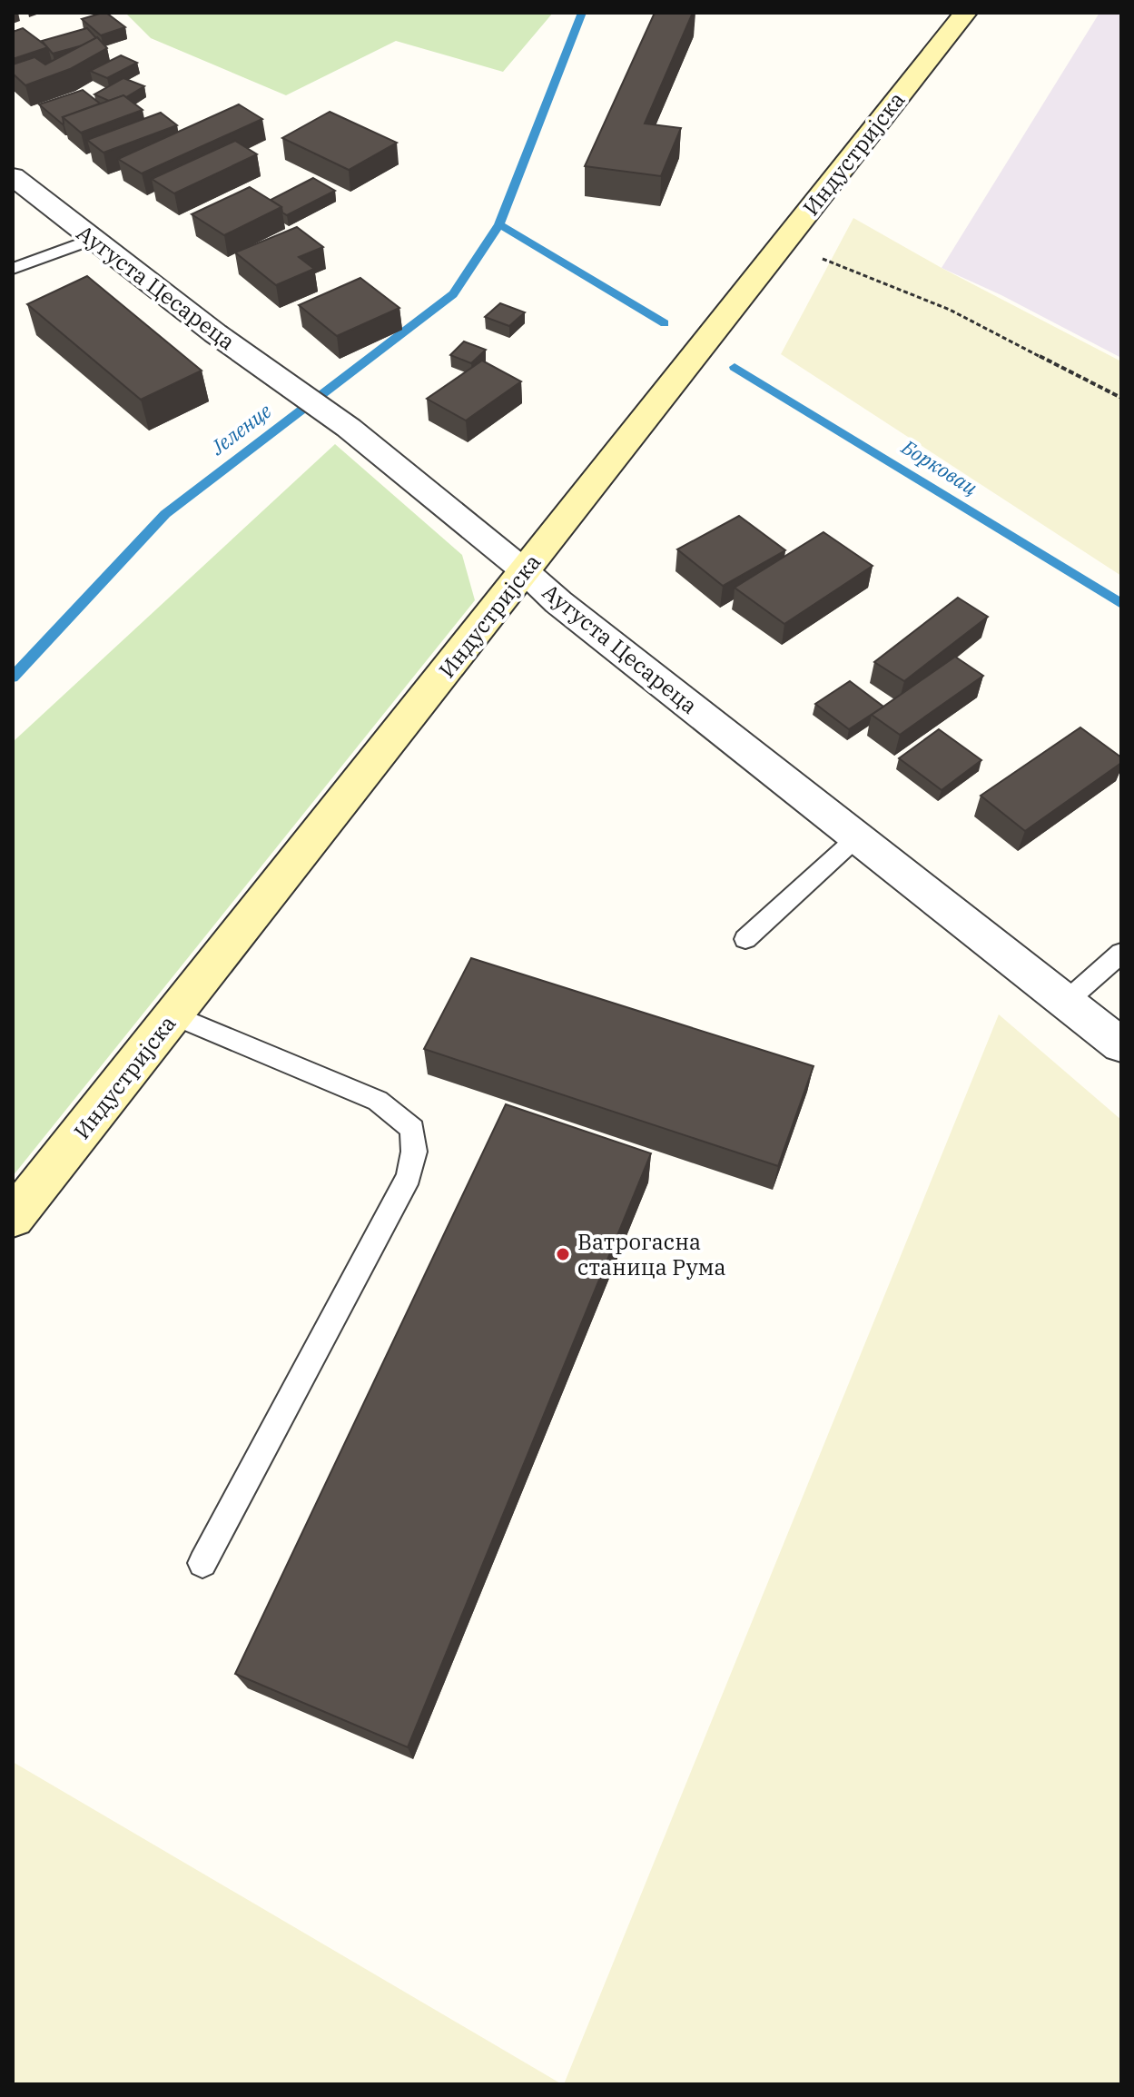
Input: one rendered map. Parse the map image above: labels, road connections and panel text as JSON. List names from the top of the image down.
{
  "streets": {
    "main road": ["Индустријска"],
    "street": ["Аугуста Цесареца"]
  },
  "crossings": [
    ["Индустријска", "Аугуста Цесареца"]
  ],
  "water": ["Јеленце", "Борковац"],
  "places": ["Ватрогасна станица Рума"]
}
